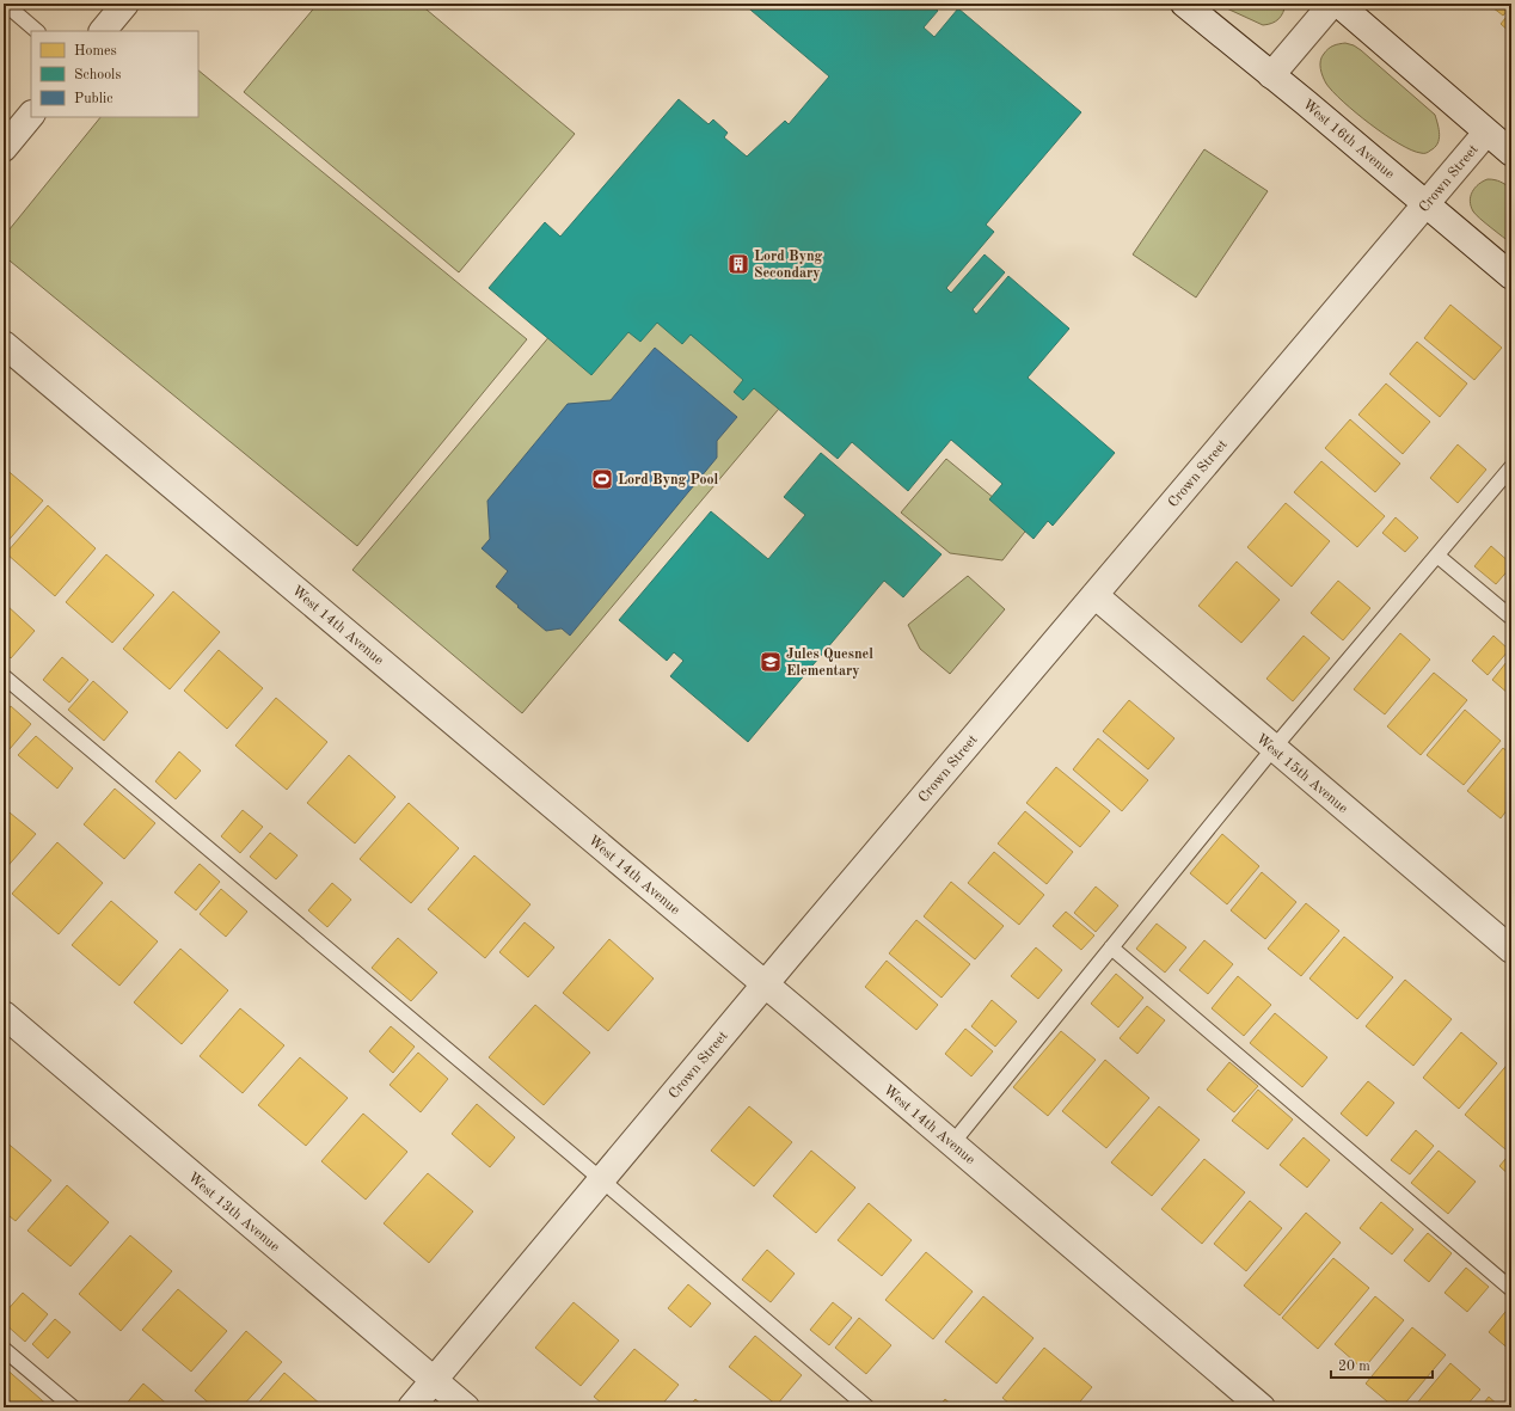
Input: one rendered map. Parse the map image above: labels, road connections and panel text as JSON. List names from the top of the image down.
{
  "streets": {
    "street": [
      "West 16th Avenue",
      "Crown Street",
      "West 14th Avenue",
      "West 15th Avenue",
      "West 13th Avenue"
    ]
  },
  "crossings": [
    ["West 16th Avenue", "Crown Street"],
    ["Crown Street", "West 14th Avenue"],
    ["Crown Street", "West 15th Avenue"],
    ["Crown Street", "West 13th Avenue"]
  ],
  "places": {
    "building": ["Lord Byng Secondary"],
    "sports": ["Lord Byng Pool"],
    "school or university": ["Jules Quesnel Elementary"]
  },
  "legend": ["Homes", "Schools", "Public"],
  "scale_bar": "20 m"
}
